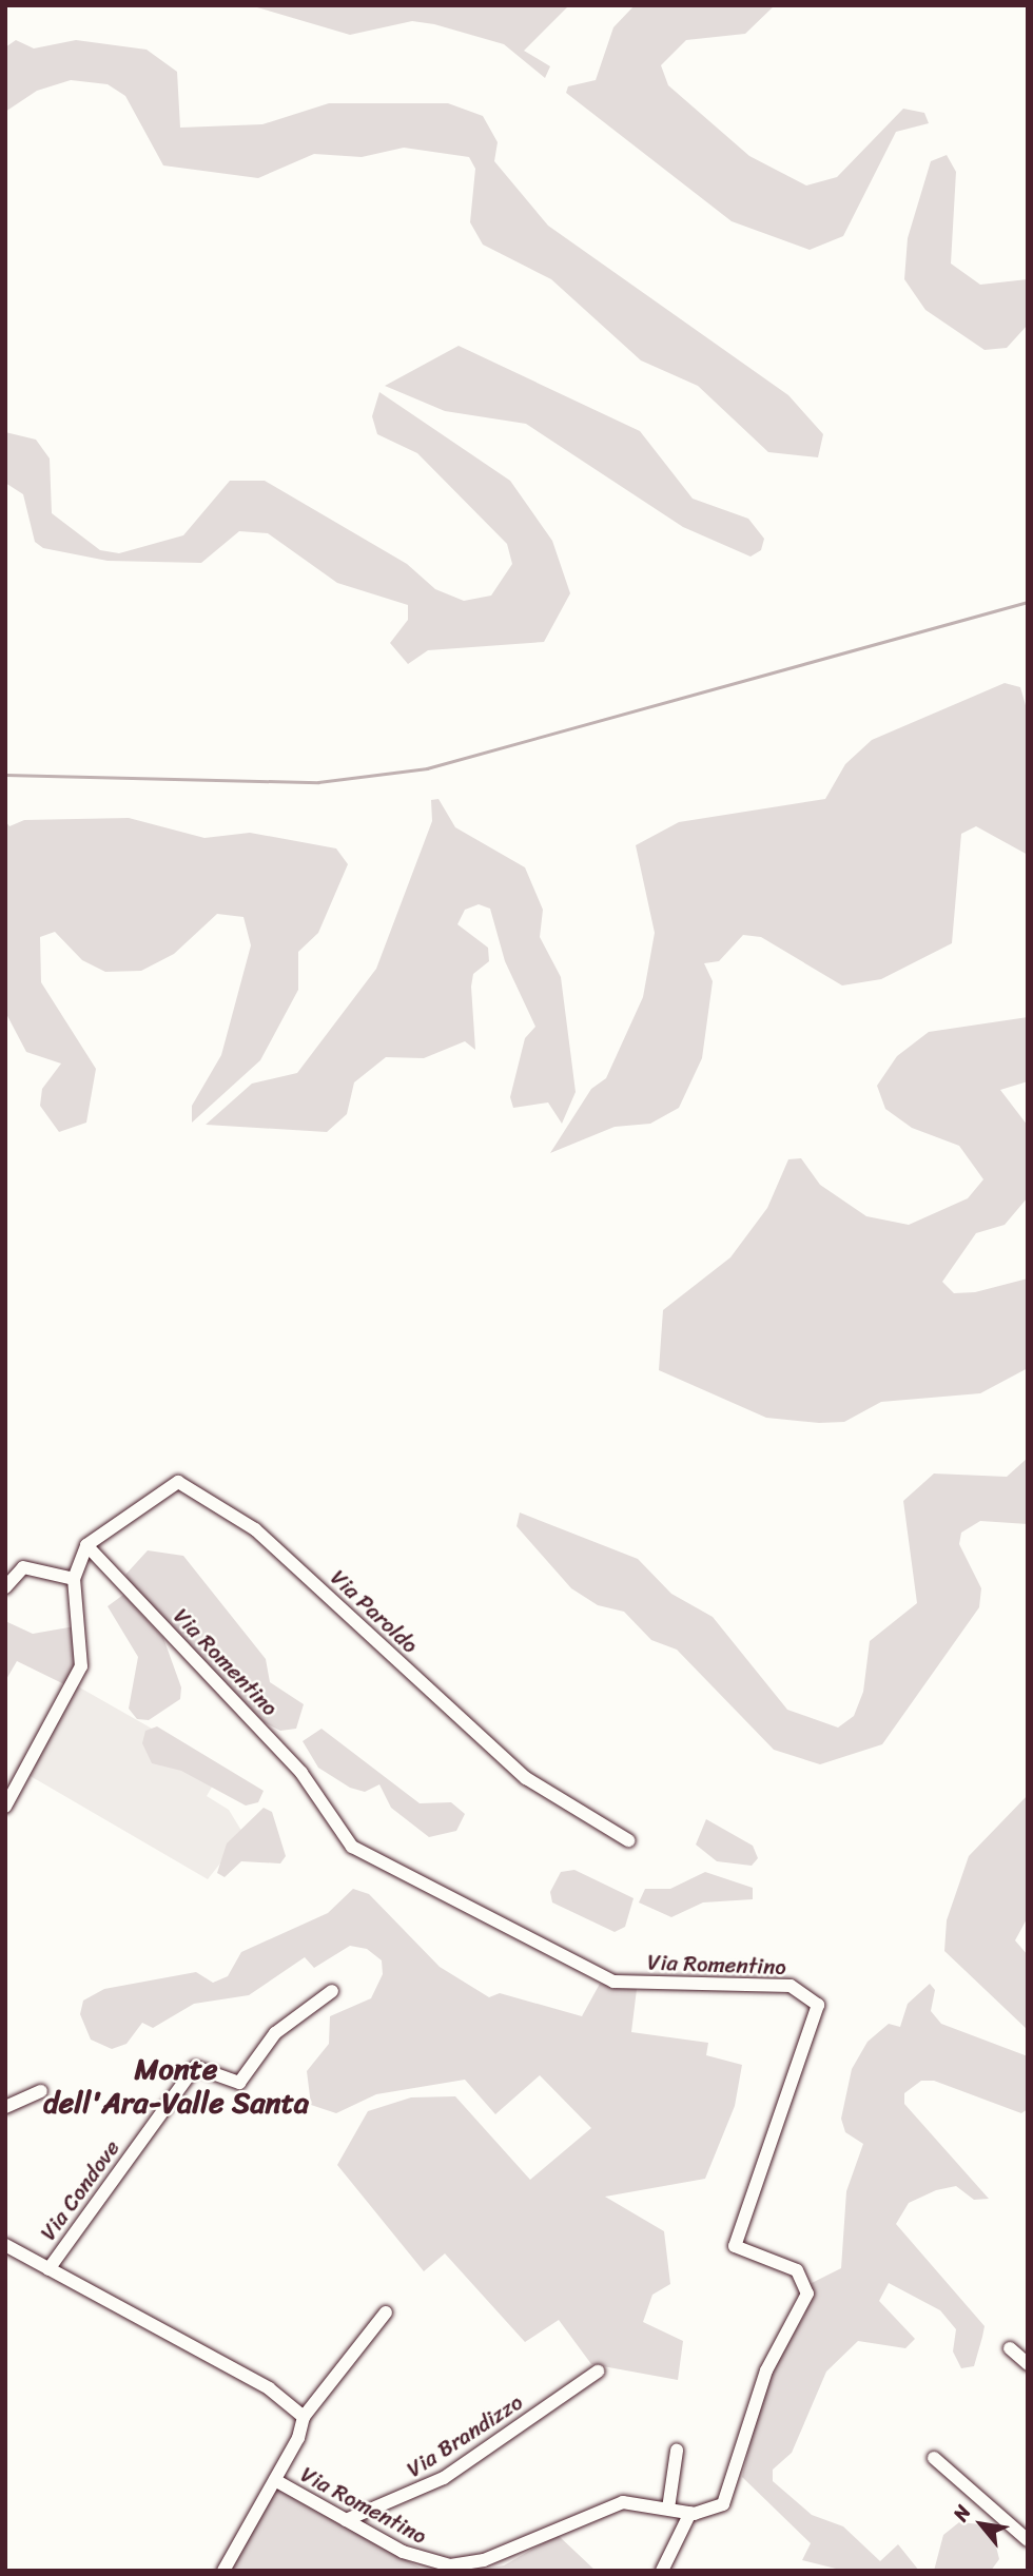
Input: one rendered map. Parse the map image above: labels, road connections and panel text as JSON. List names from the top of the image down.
{
  "streets": {
    "street": [
      "Via Paroldo",
      "Via Romentino",
      "Via Condove",
      "Via Brandizzo"
    ]
  },
  "crossings": [
    ["Via Paroldo", "Via Romentino"],
    ["Via Romentino", "Via Brandizzo"]
  ],
  "districts": ["Monte dell'Ara-Valle Santa"],
  "north": "top left"
}
